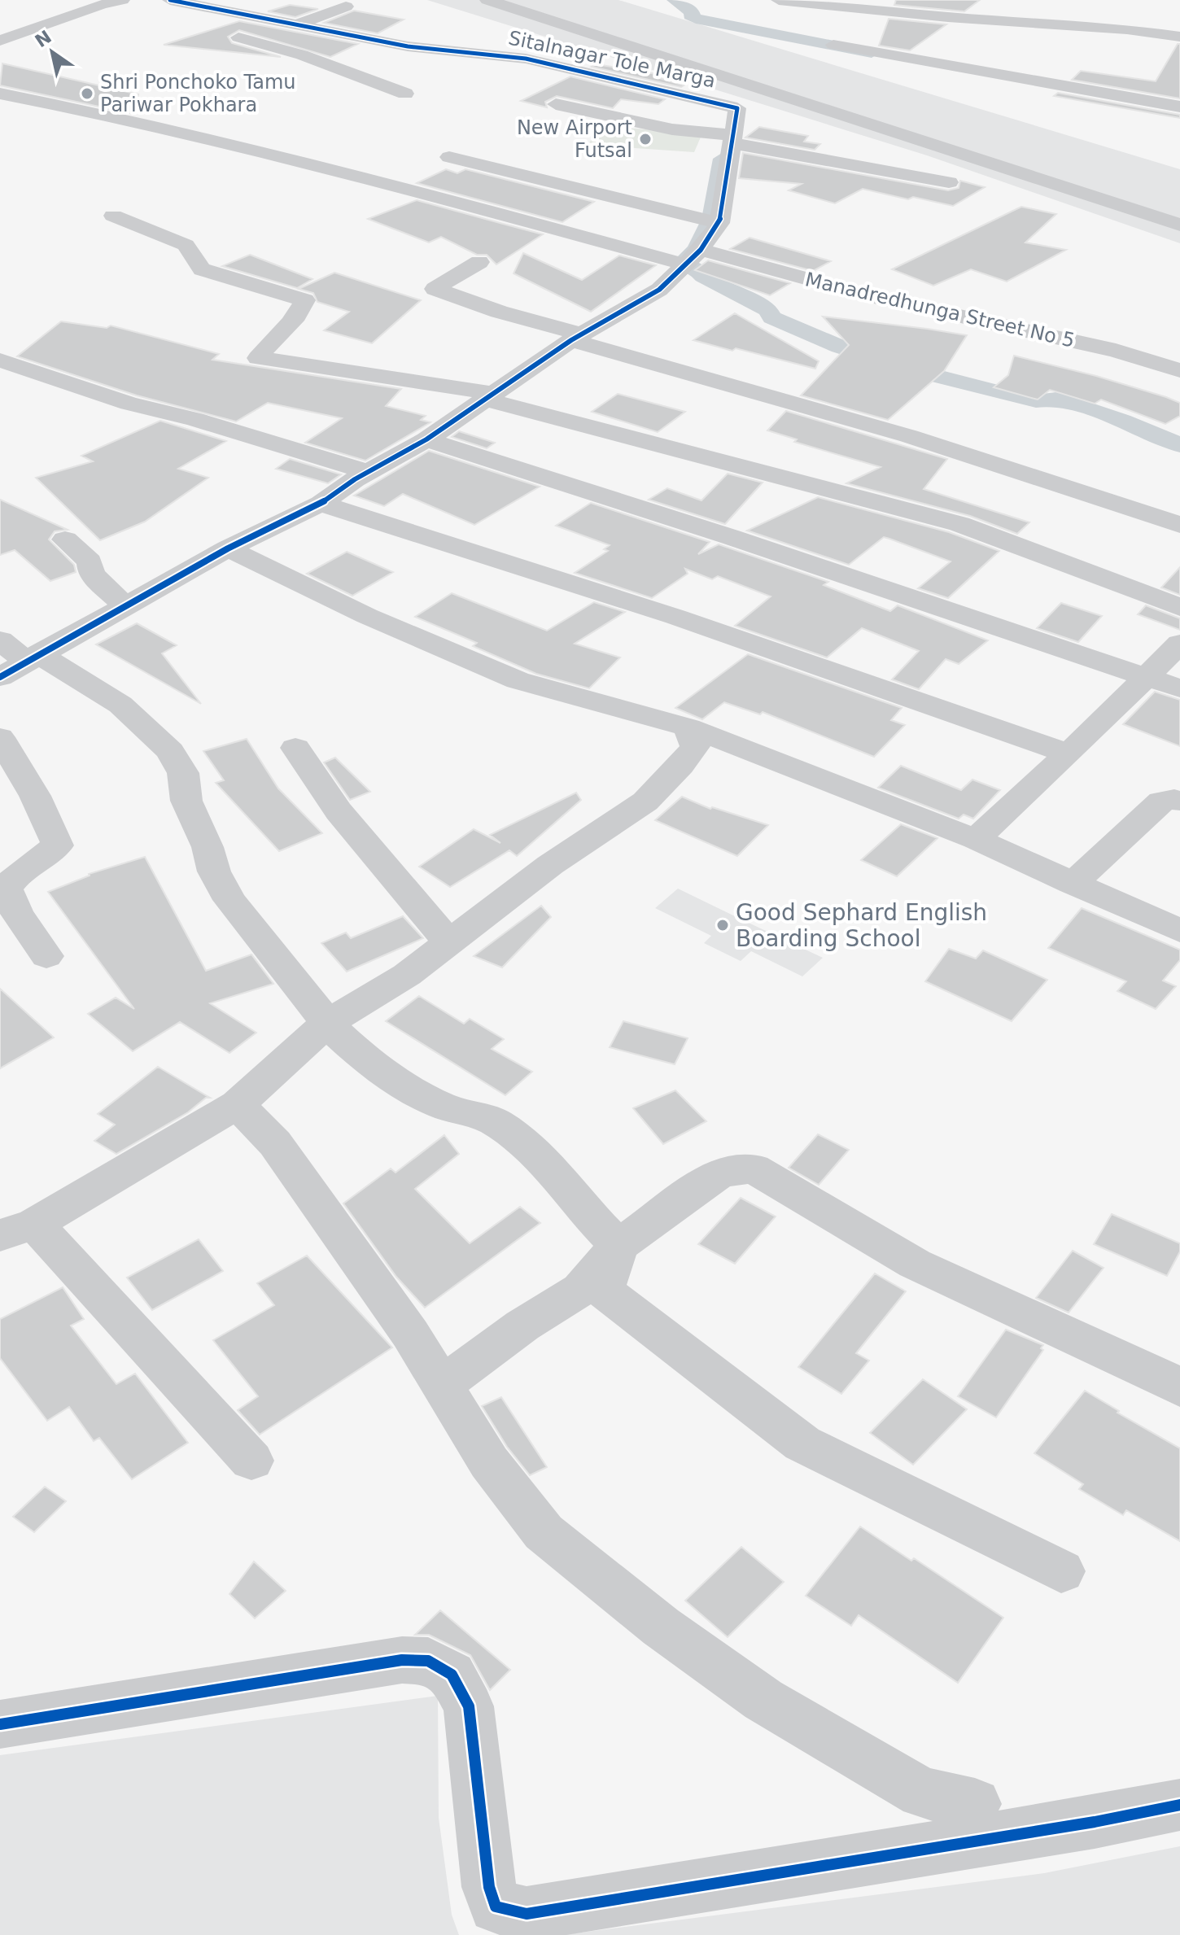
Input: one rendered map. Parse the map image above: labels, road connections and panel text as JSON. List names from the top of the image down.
{
  "streets": {
    "street": ["Sitalnagar Tole Marga", "Manadredhunga Street No 5"]
  },
  "places": ["Shri Ponchoko Tamu Pariwar Pokhara", "New Airport Futsal", "Good Sephard English Boarding School"],
  "north": "top left"
}
